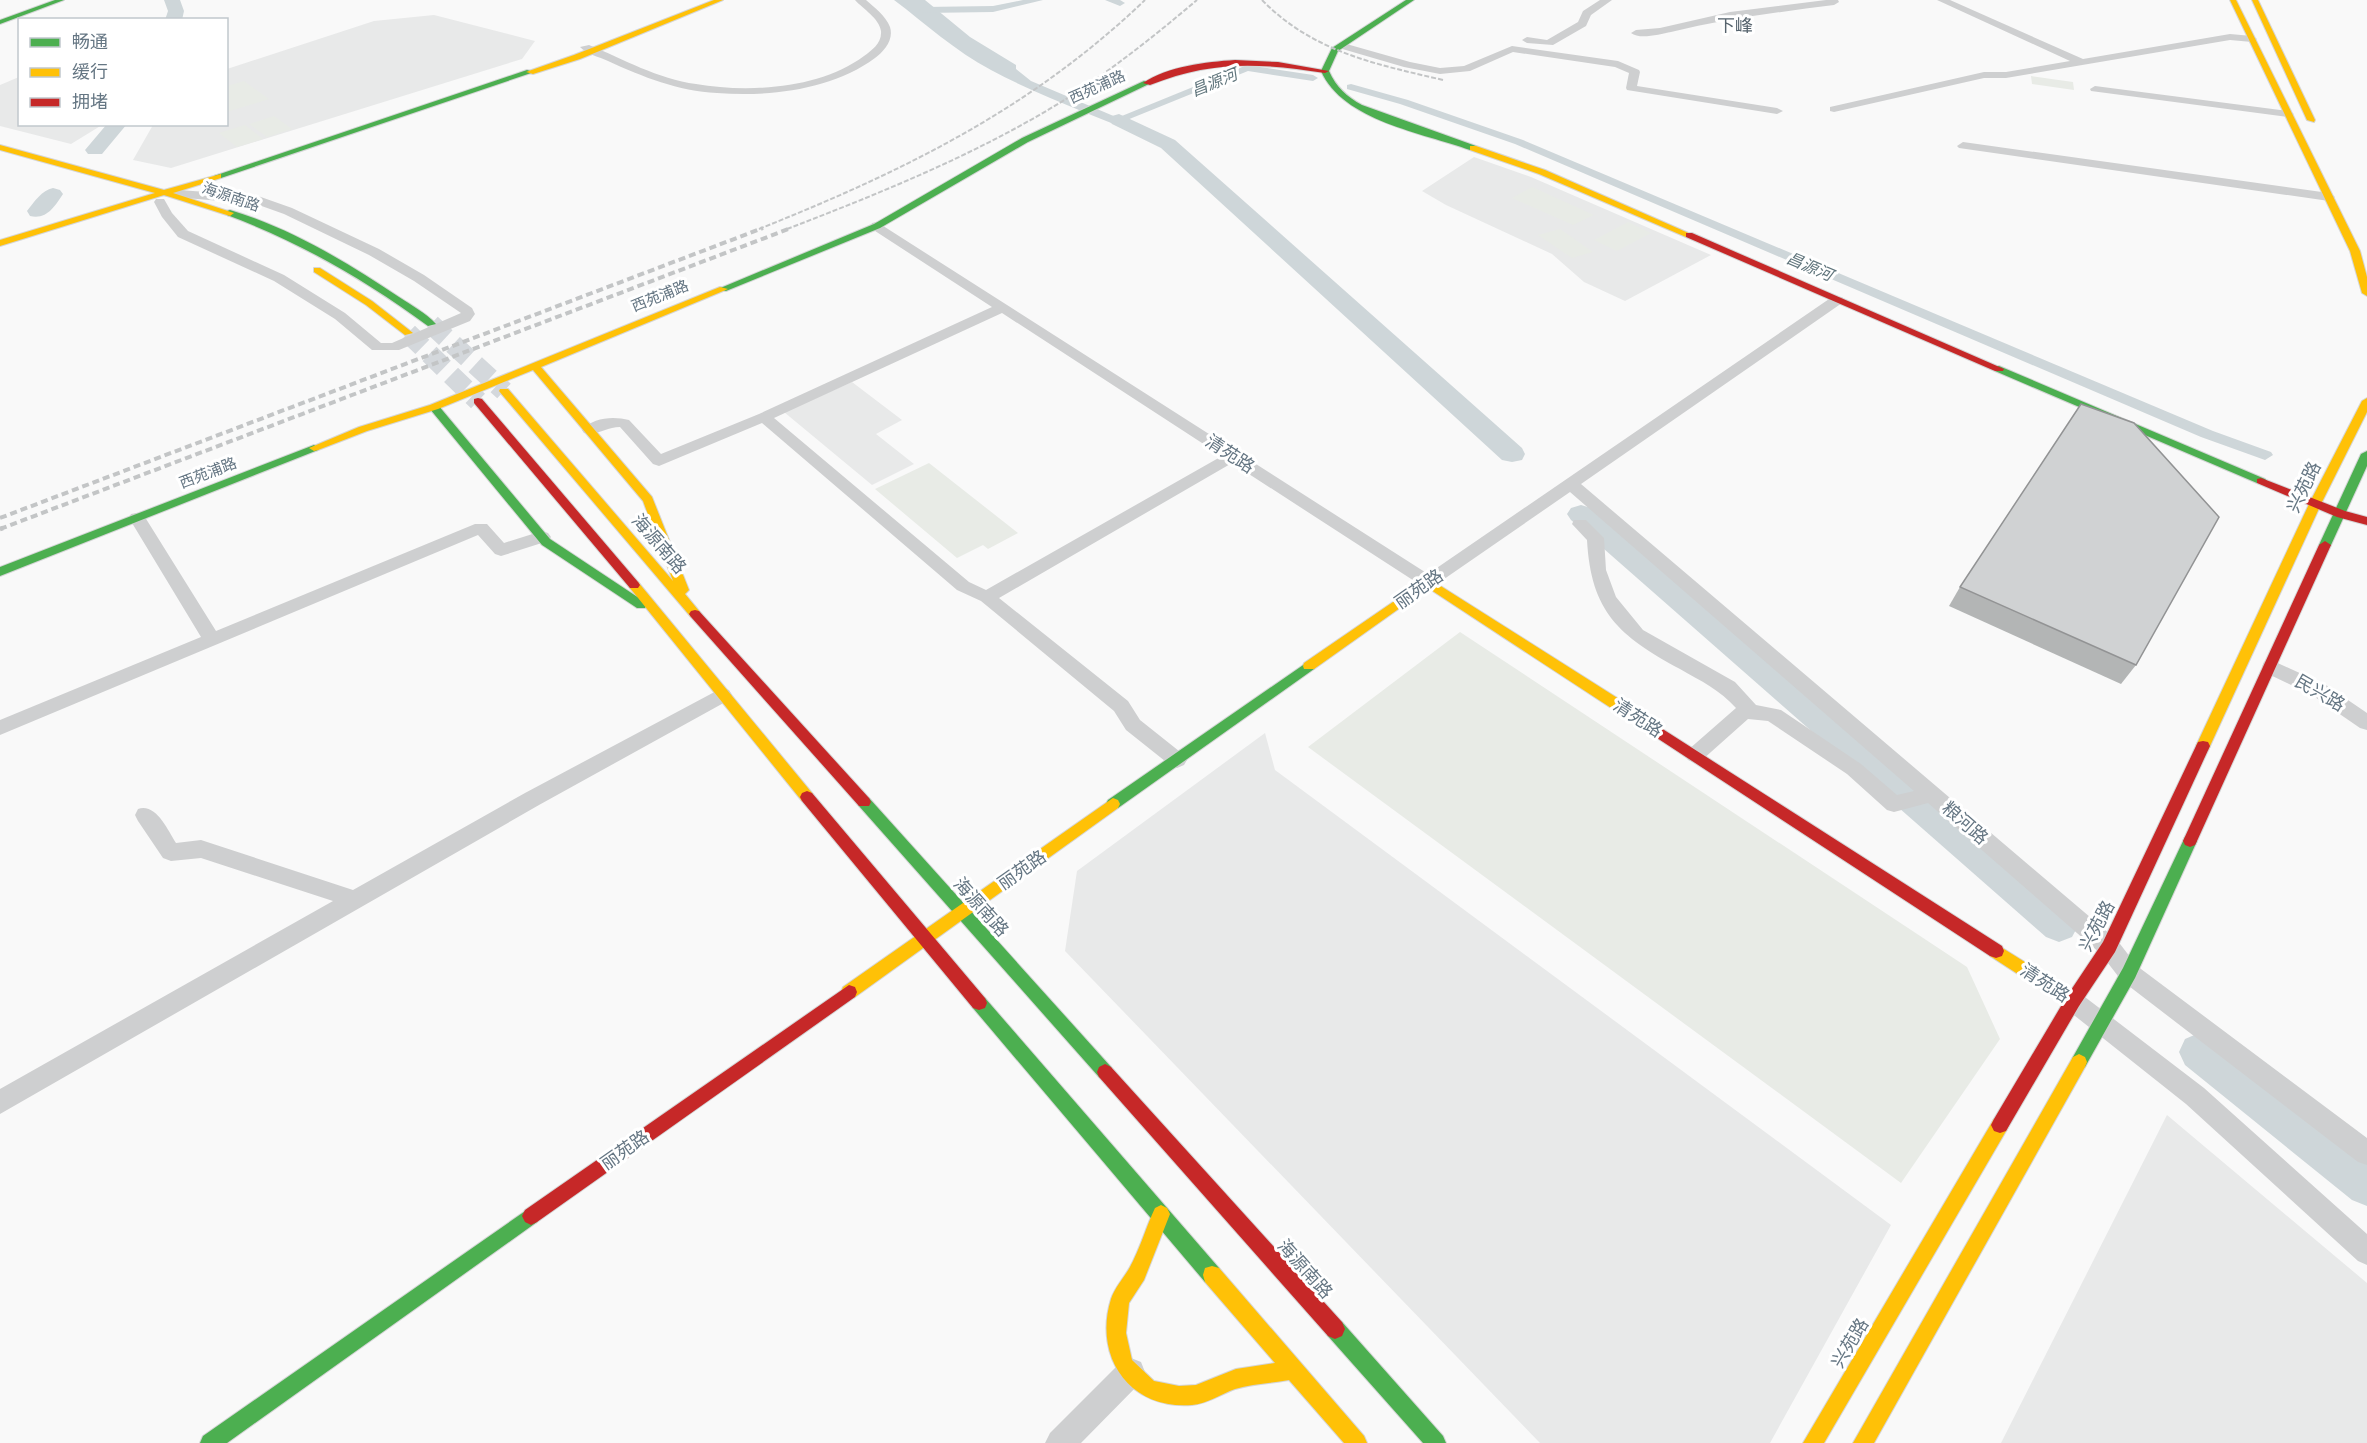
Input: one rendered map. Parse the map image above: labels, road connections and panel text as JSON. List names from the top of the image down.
{
  "streets": {
    "main road": [
      "西苑浦路",
      "海源南路",
      "清苑路",
      "兴苑路",
      "丽苑路"
    ],
    "street": ["民兴路", "粮河路"]
  },
  "crossings": [
    ["西苑浦路", "清苑路"],
    ["海源南路", "丽苑路"],
    ["清苑路", "兴苑路"],
    ["清苑路", "丽苑路"],
    ["兴苑路", "粮河路"],
    ["丽苑路", "粮河路"]
  ],
  "districts": ["下峰"],
  "water": ["昌源河"],
  "legend": ["畅通", "缓行", "拥堵"]
}
